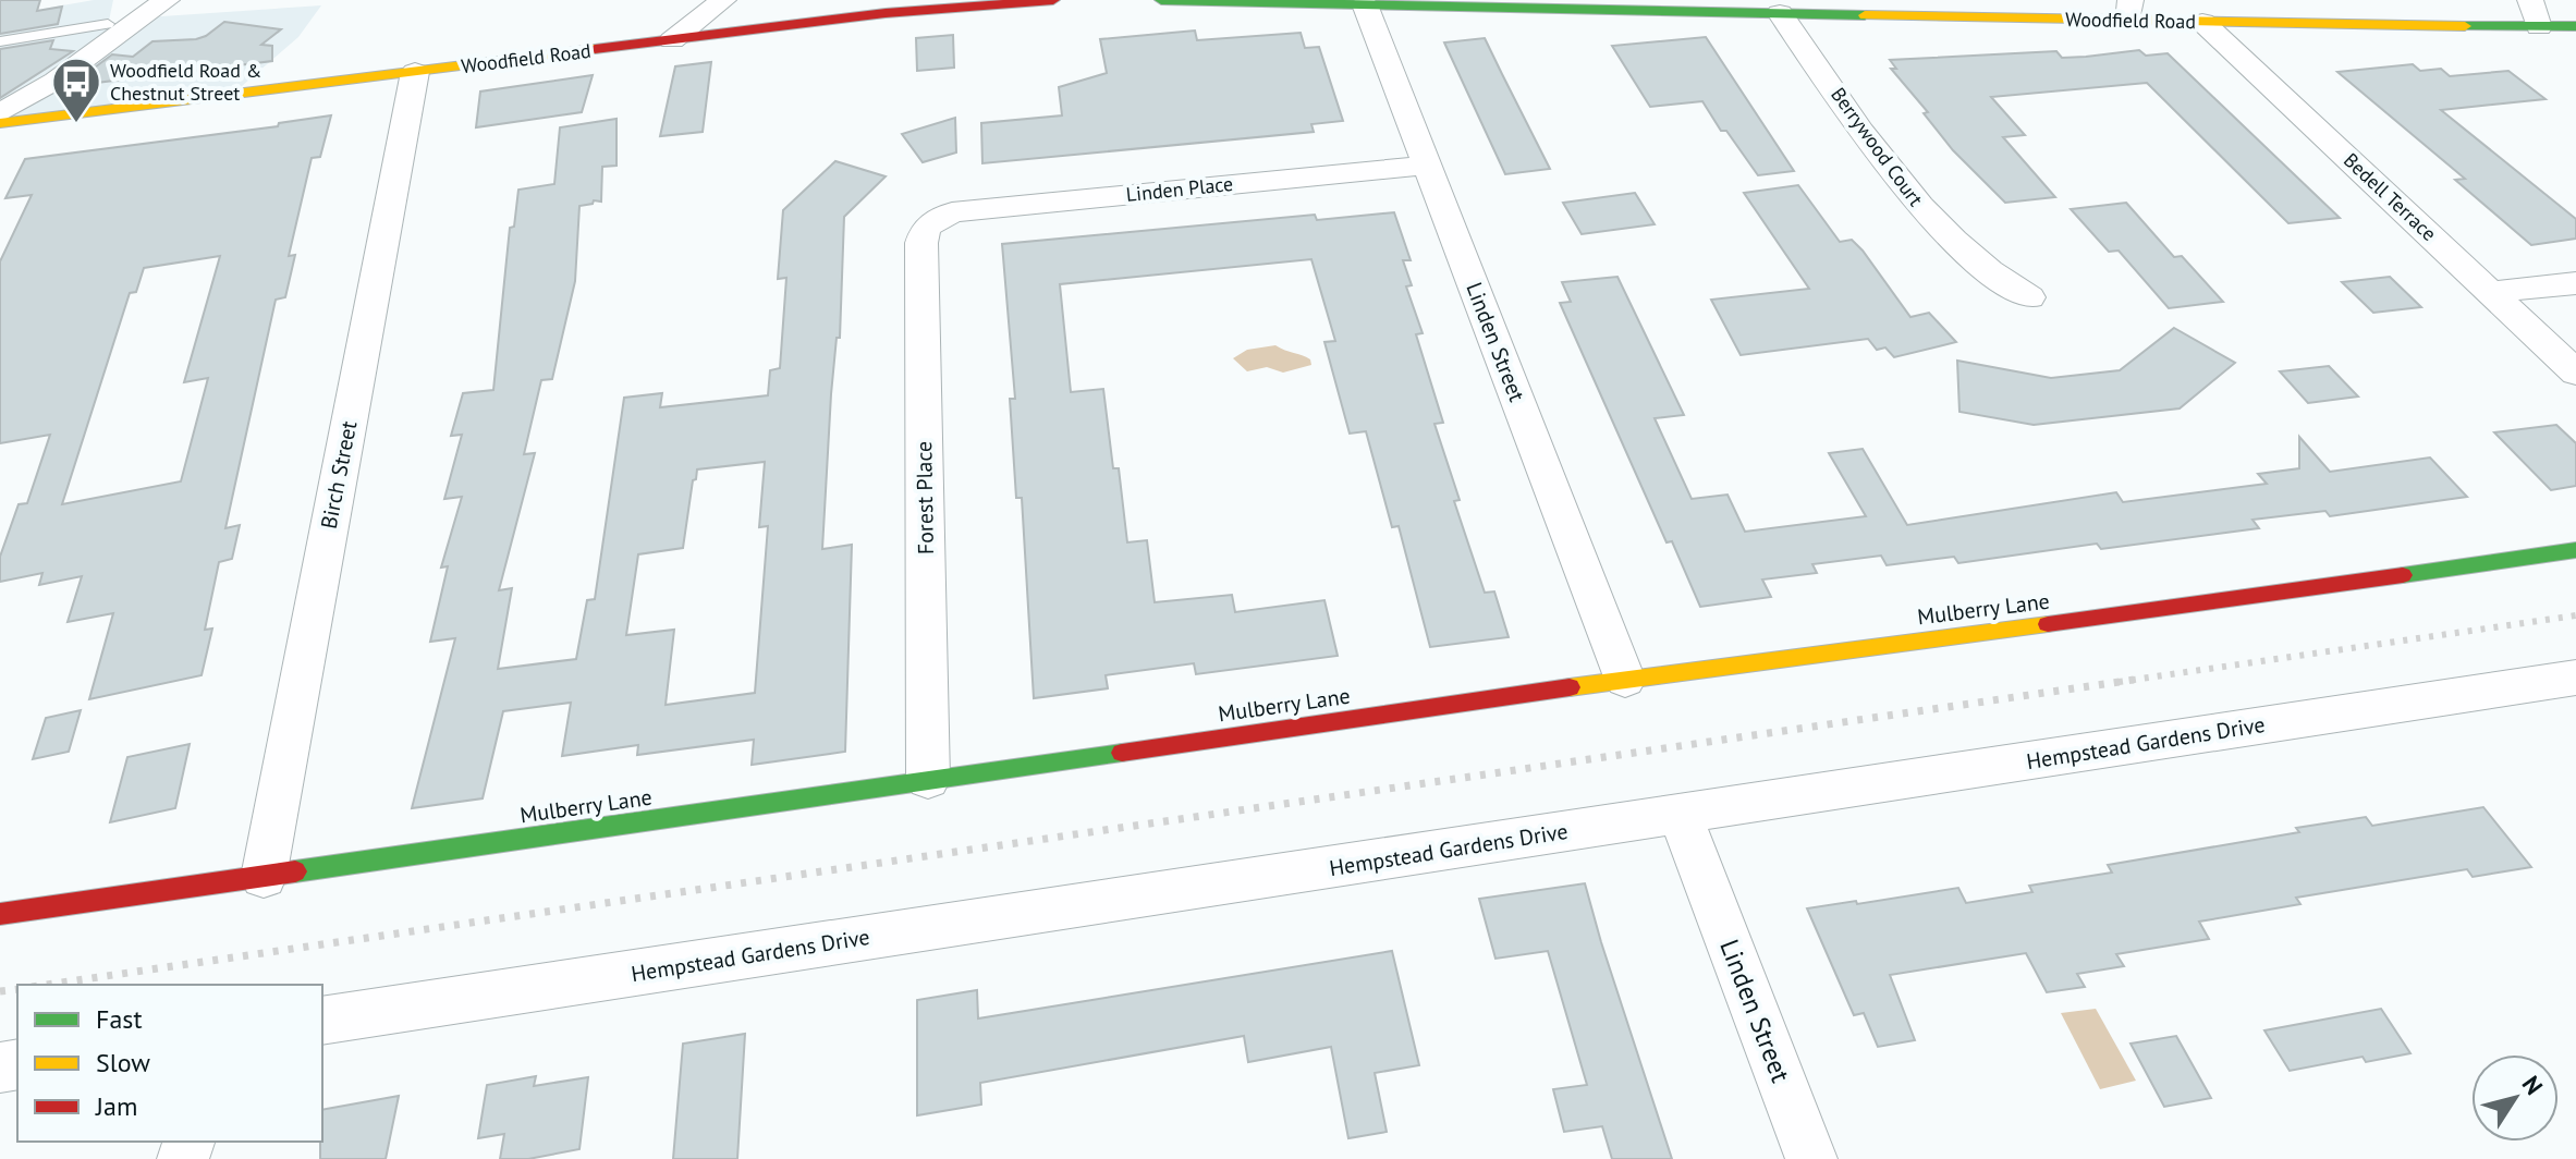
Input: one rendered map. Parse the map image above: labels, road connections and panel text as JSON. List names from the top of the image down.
{
  "streets": {
    "main road": ["Woodfield Road", "Mulberry Lane"],
    "street": [
      "Berrywood Court",
      "Linden Place",
      "Bedell Terrace",
      "Linden Street",
      "Birch Street",
      "Forest Place",
      "Hempstead Gardens Drive"
    ]
  },
  "crossings": [
    ["Woodfield Road", "Berrywood Court"],
    ["Woodfield Road", "Bedell Terrace"],
    ["Woodfield Road", "Linden Street"],
    ["Woodfield Road", "Birch Street"],
    ["Linden Place", "Linden Street"],
    ["Linden Place", "Forest Place"],
    ["Linden Street", "Mulberry Lane"],
    ["Linden Street", "Hempstead Gardens Drive"],
    ["Birch Street", "Mulberry Lane"],
    ["Forest Place", "Mulberry Lane"]
  ],
  "places": {
    "bus stop": ["Woodfield Road & Chestnut Street"]
  },
  "legend": ["Fast", "Slow", "Jam"],
  "north": "top right"
}
